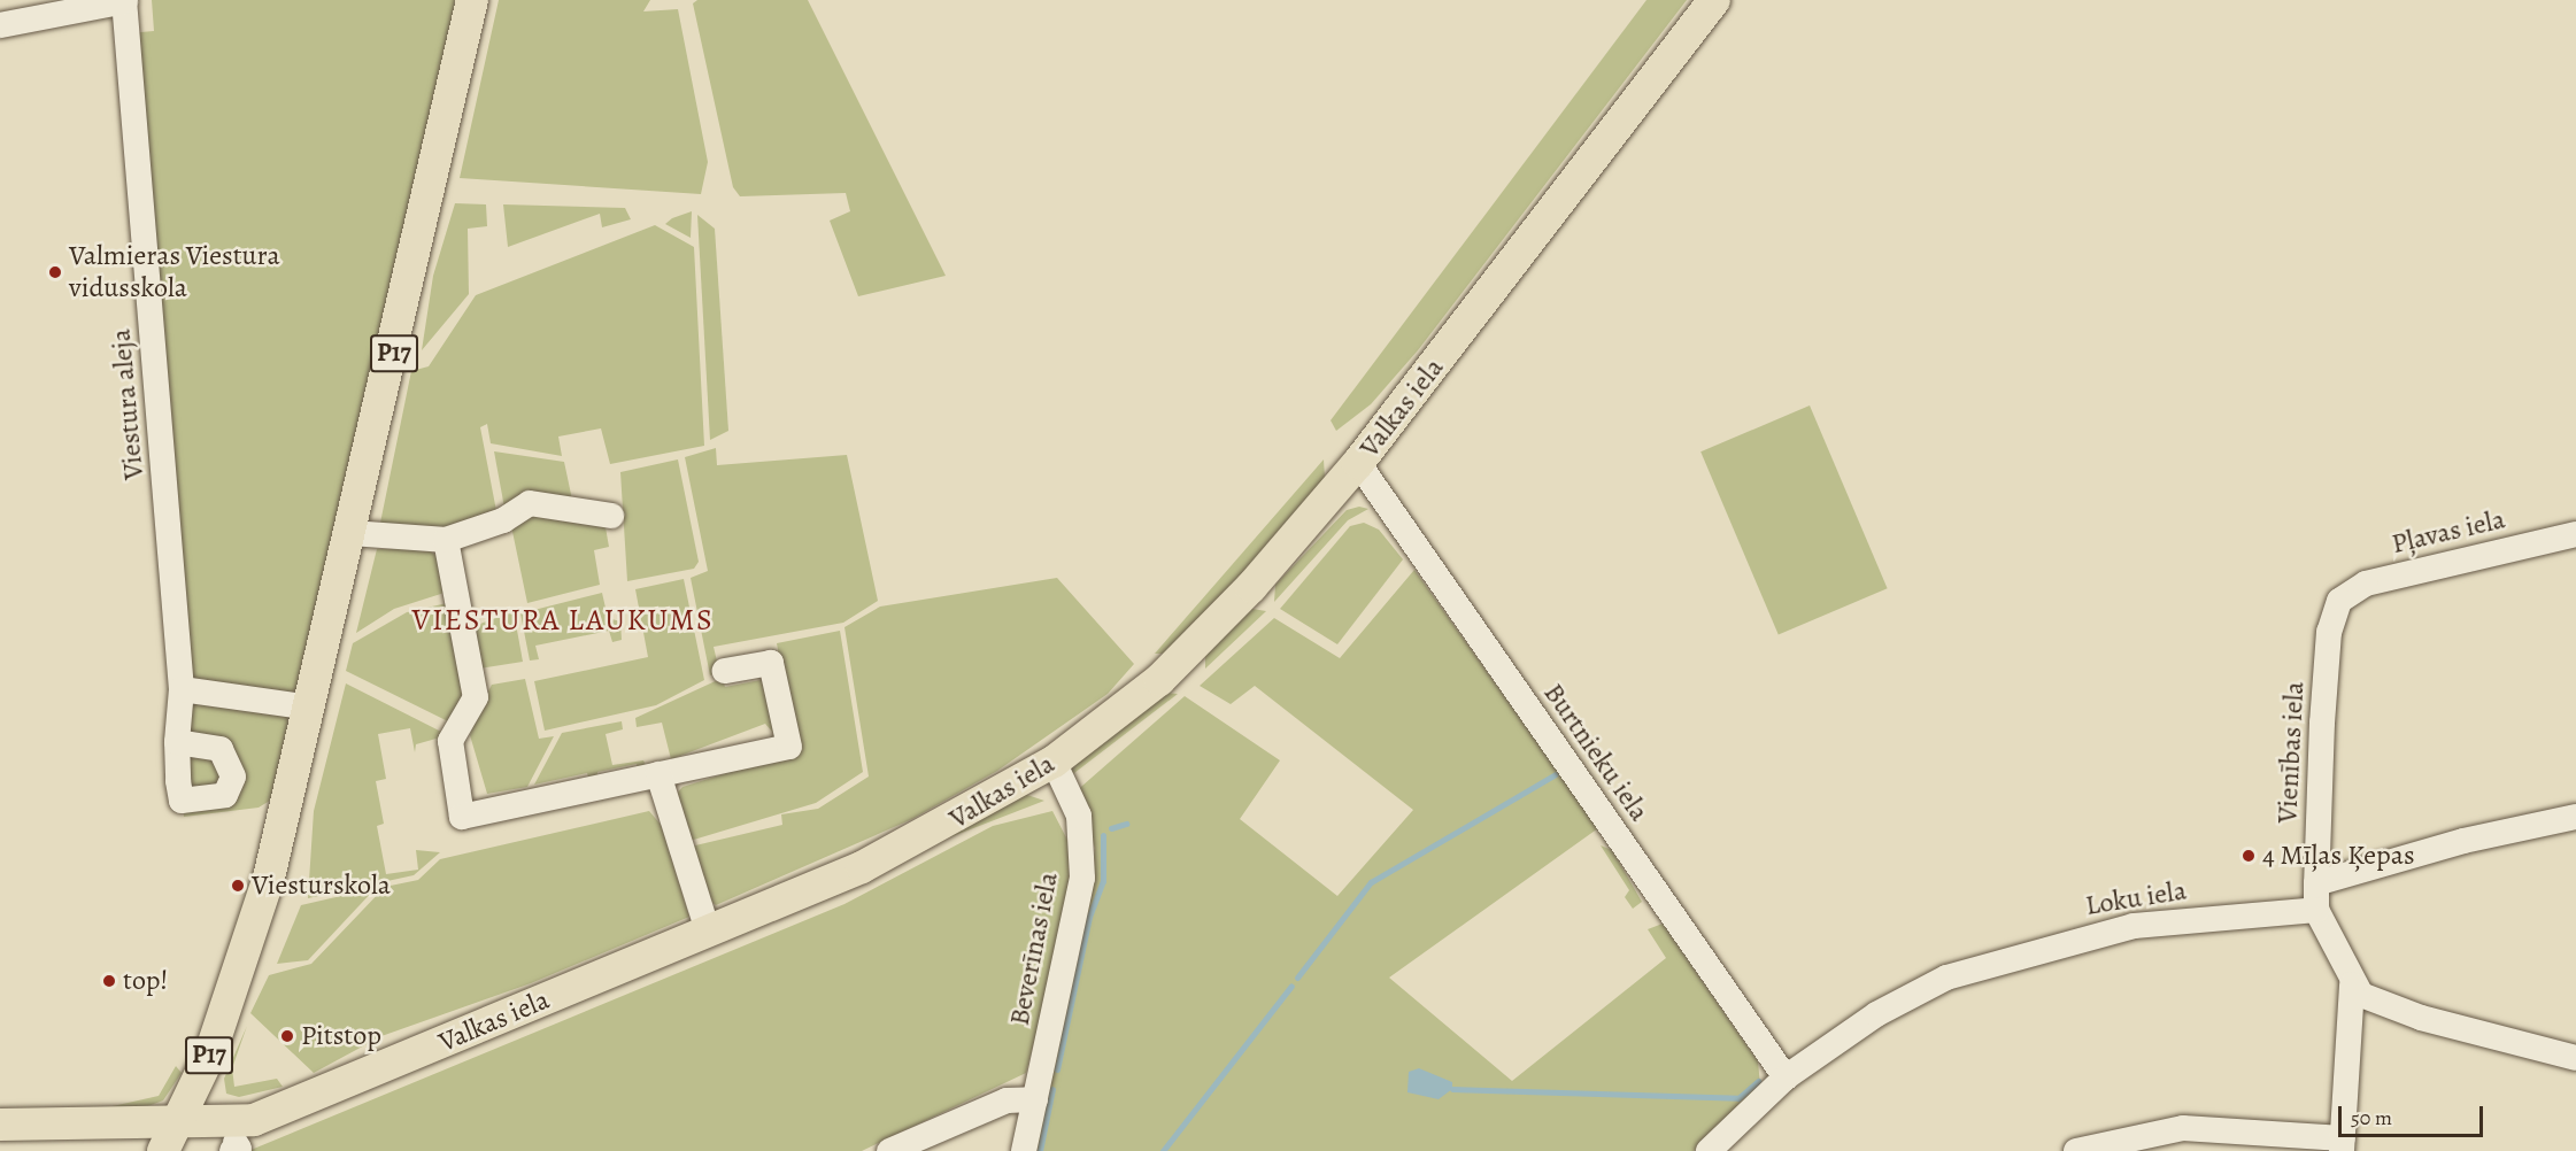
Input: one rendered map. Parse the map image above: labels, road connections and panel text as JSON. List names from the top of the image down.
{
  "streets": {
    "main road": ["P17", "Valkas iela"],
    "street": [
      "Viestura aleja",
      "Pļavas iela",
      "Burtnieku iela",
      "Vienības iela",
      "Loku iela",
      "Beverīnas iela"
    ]
  },
  "crossings": [
    ["P17", "Valkas iela"],
    ["Valkas iela", "Burtnieku iela"],
    ["Valkas iela", "Beverīnas iela"],
    ["Pļavas iela", "Vienības iela"],
    ["Burtnieku iela", "Loku iela"],
    ["Vienības iela", "Loku iela"]
  ],
  "districts": ["VIESTURA LAUKUMS"],
  "places": [
    "Valmieras Viestura vidusskola",
    "4 Mīļas Ķepas",
    "Viesturskola",
    "top!",
    "Pitstop"
  ],
  "scale_bar": "50 m"
}
